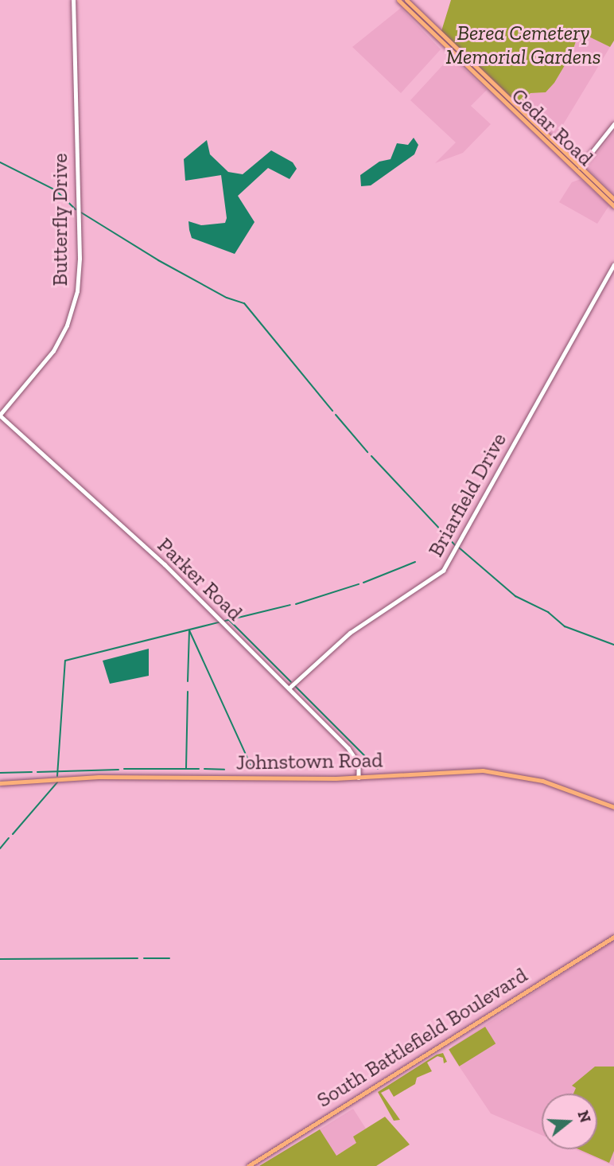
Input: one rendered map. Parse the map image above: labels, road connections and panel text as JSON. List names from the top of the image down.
{
  "streets": {
    "main road": ["Cedar Road", "Johnstown Road", "South Battlefield Boulevard"],
    "street": ["Butterfly Drive", "Briarfield Drive", "Parker Road"]
  },
  "crossings": [
    ["Butterfly Drive", "Parker Road"],
    ["Briarfield Drive", "Parker Road"],
    ["Parker Road", "Johnstown Road"]
  ],
  "parks": ["Berea Cemetery Memorial Gardens"],
  "north": "right"
}
